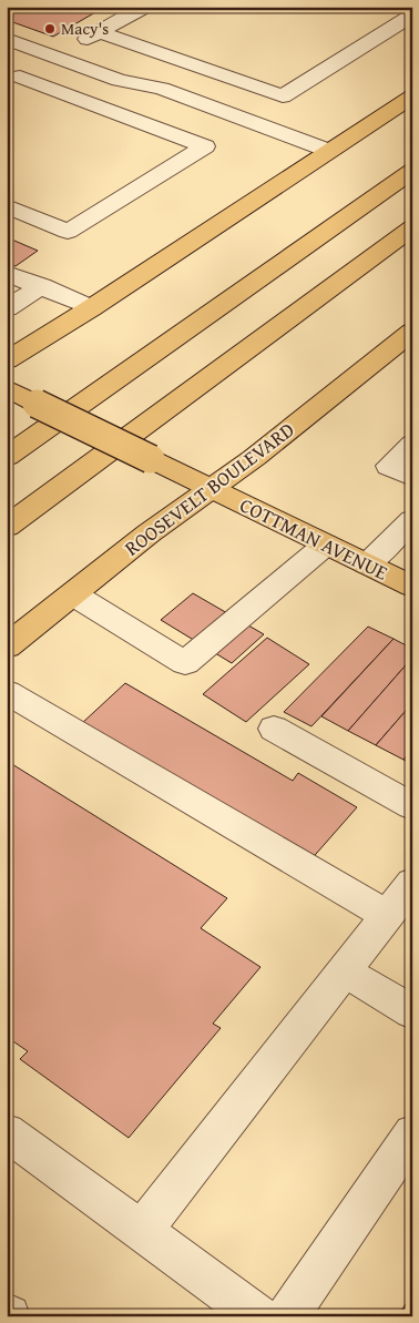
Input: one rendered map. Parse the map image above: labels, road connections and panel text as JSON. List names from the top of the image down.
{
  "streets": {
    "main road": ["ROOSEVELT BOULEVARD", "COTTMAN AVENUE"]
  },
  "crossings": [
    ["ROOSEVELT BOULEVARD", "COTTMAN AVENUE"]
  ],
  "places": ["Macy's"]
}
